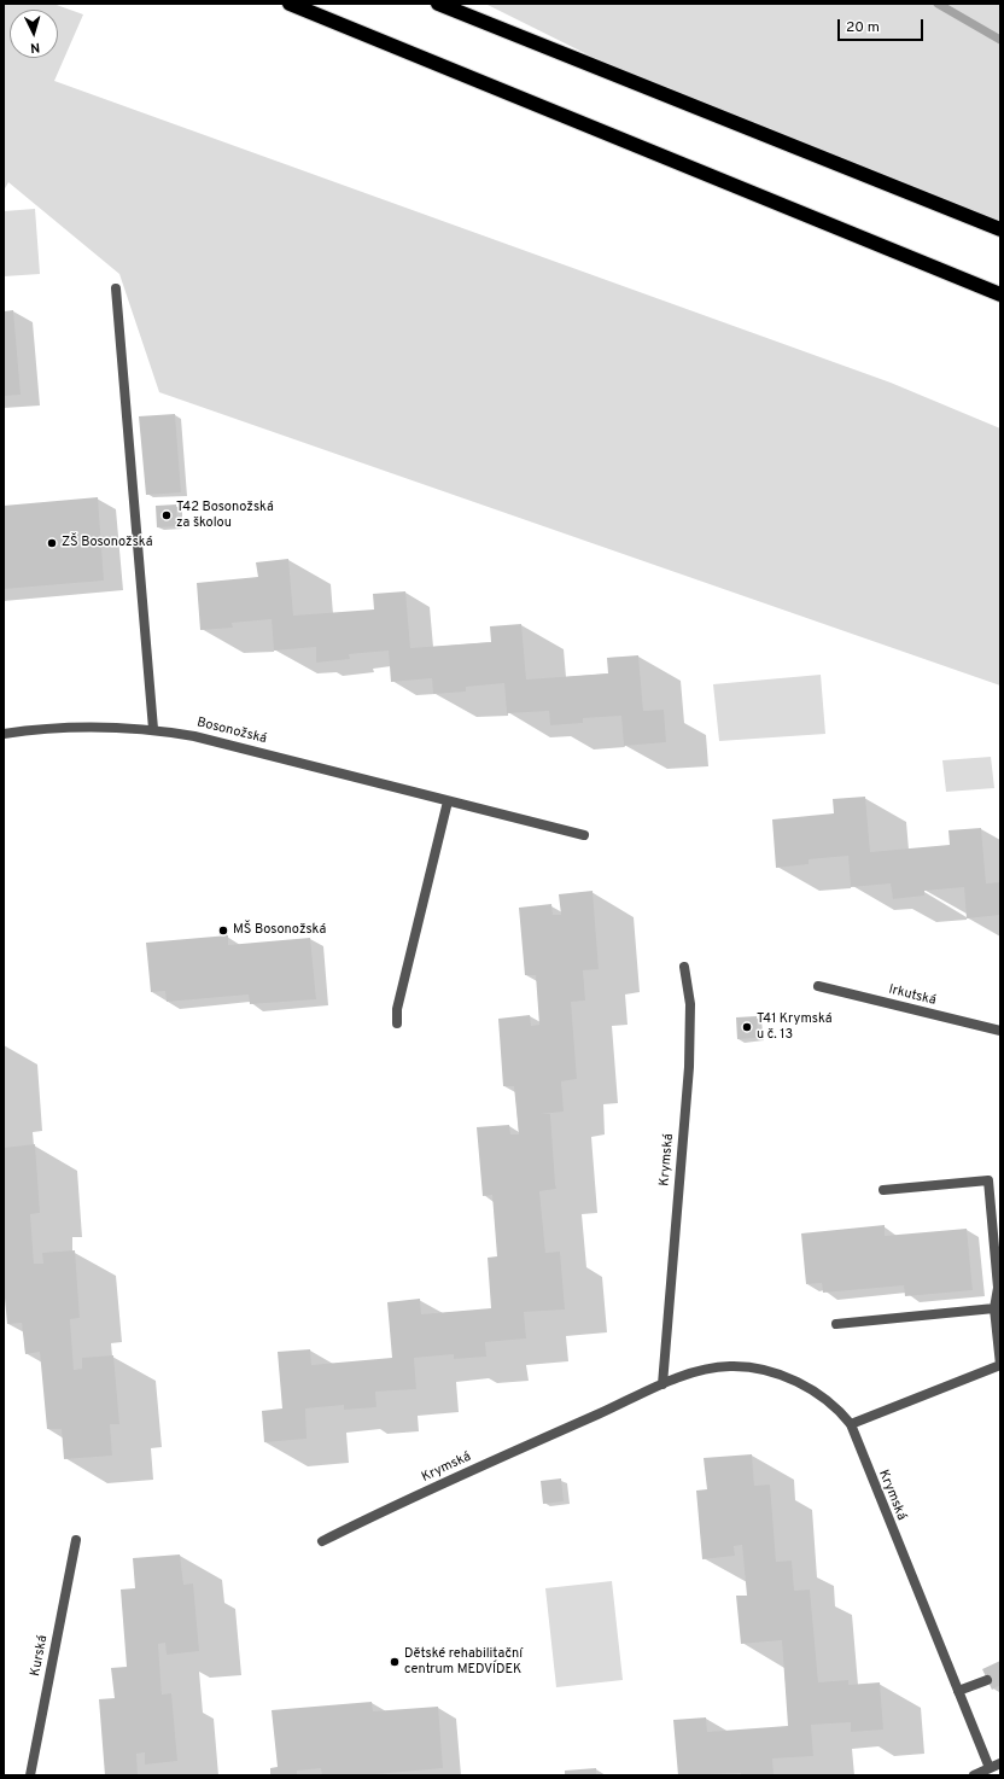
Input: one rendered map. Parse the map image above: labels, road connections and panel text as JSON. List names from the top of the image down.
{
  "streets": {
    "street": [
      "Bosonožská",
      "Irkutská",
      "Krymská",
      "Kurská"
    ]
  },
  "places": [
    "T42 Bosonožská za školou",
    "ZŠ Bosonožská",
    "MŠ Bosonožská",
    "T41 Krymská u č. 13",
    "Dětské rehabilitační centrum MEDVÍDEK"
  ],
  "scale_bar": "20 m",
  "north": "bottom"
}
